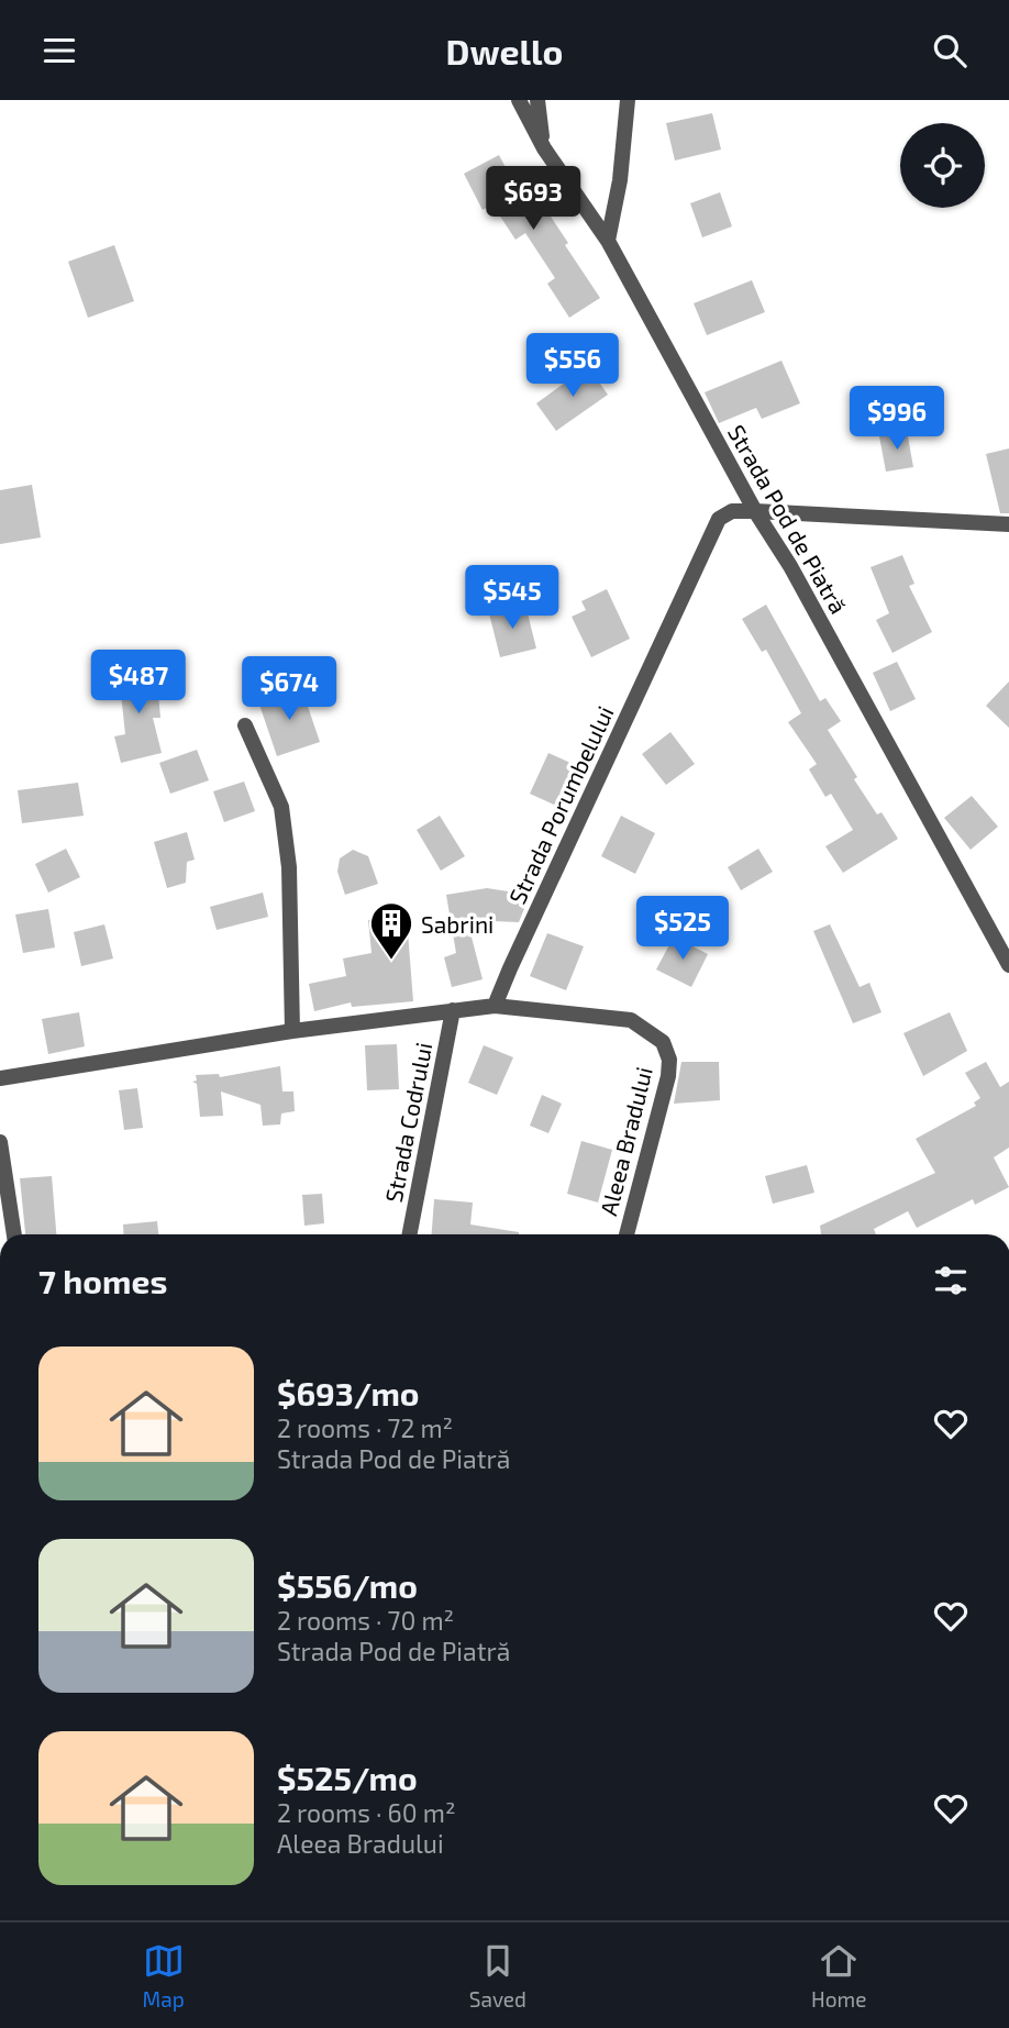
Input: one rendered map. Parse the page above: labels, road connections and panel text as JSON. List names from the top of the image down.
{
  "streets": {
    "street": [
      "Strada Pod de Piatră",
      "Strada Porumbelului",
      "Strada Codrului",
      "Aleea Bradului"
    ]
  },
  "crossings": [
    ["Strada Pod de Piatră", "Strada Porumbelului"],
    ["Strada Porumbelului", "Aleea Bradului"]
  ],
  "places": {
    "building": ["Sabrini"]
  },
  "page": {
    "header": "Dwello",
    "price": [
      "$693",
      "$556",
      "$996",
      "$545",
      "$487",
      "$674",
      "$525"
    ],
    "heading": "7 homes",
    "list": [
      {
        "name": "$693/mo",
        "note": "2 rooms · 72 m² · Strada Pod de Piatră"
      },
      {
        "name": "$556/mo",
        "note": "2 rooms · 70 m² · Strada Pod de Piatră"
      },
      {
        "name": "$525/mo",
        "note": "2 rooms · 60 m² · Aleea Bradului"
      }
    ],
    "tabs": ["Map", "Saved", "Home"]
  }
}
